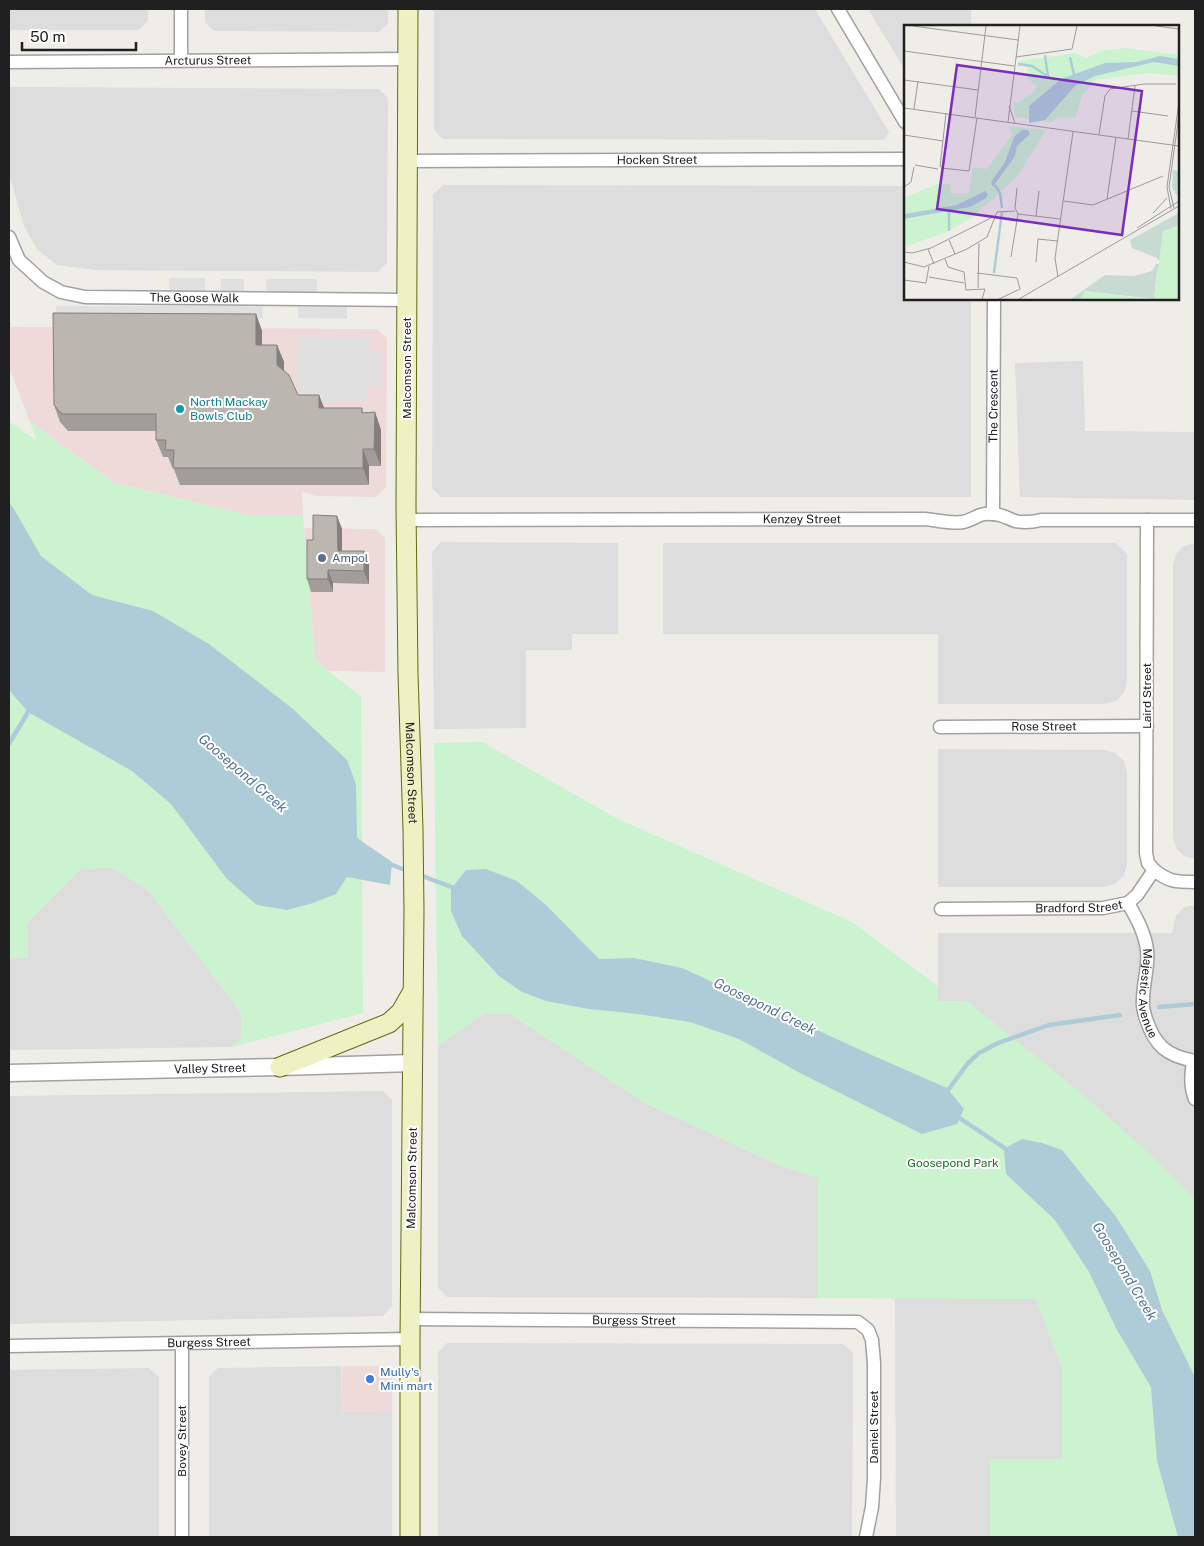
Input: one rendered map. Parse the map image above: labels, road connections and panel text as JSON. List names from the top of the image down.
{
  "streets": {
    "main road": ["Malcomson Street"],
    "street": [
      "Arcturus Street",
      "Hocken Street",
      "The Goose Walk",
      "The Crescent",
      "Kenzey Street",
      "Laird Street",
      "Rose Street",
      "Bradford Street",
      "Majestic Avenue",
      "Valley Street",
      "Burgess Street",
      "Daniel Street",
      "Bovey Street"
    ]
  },
  "crossings": [
    ["Arcturus Street", "Malcomson Street"],
    ["Hocken Street", "Malcomson Street"],
    ["The Goose Walk", "Malcomson Street"],
    ["Malcomson Street", "Kenzey Street"],
    ["Malcomson Street", "Valley Street"],
    ["Malcomson Street", "Burgess Street"],
    ["The Crescent", "Kenzey Street"],
    ["Kenzey Street", "Laird Street"],
    ["Laird Street", "Rose Street"],
    ["Laird Street", "Bradford Street"],
    ["Bradford Street", "Majestic Avenue"],
    ["Burgess Street", "Daniel Street"],
    ["Burgess Street", "Bovey Street"]
  ],
  "water": ["Goosepond Creek"],
  "parks": ["Goosepond Park"],
  "places": ["North Mackay Bowls Club", "Ampol", "Mully's Mini mart"],
  "scale_bar": "50 m"
}
